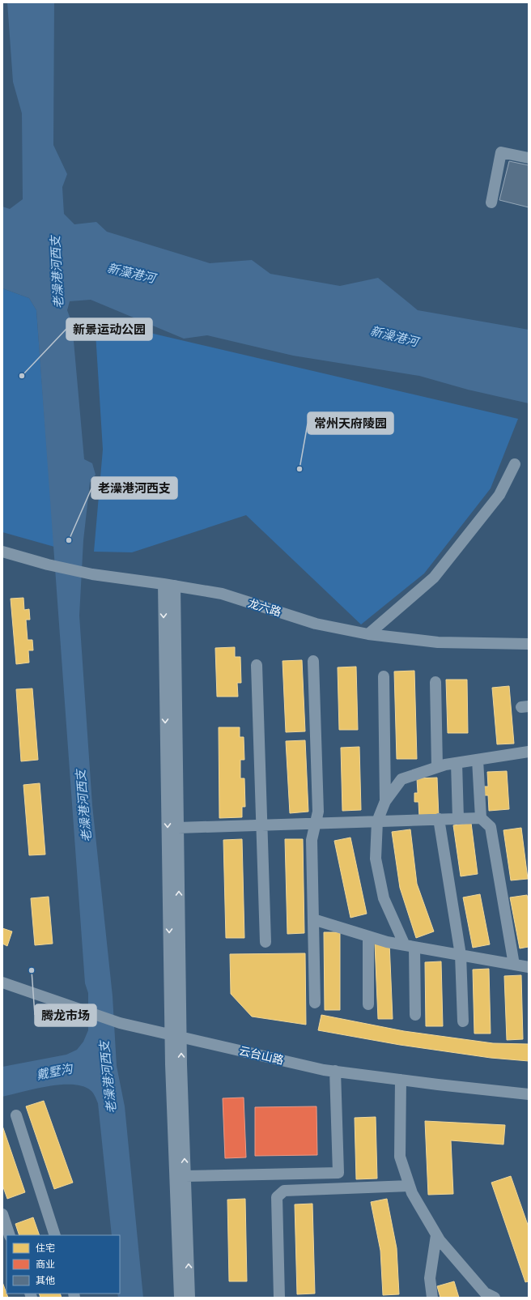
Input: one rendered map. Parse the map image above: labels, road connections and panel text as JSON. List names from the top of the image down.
{
  "streets": {
    "street": ["龙六路", "云台山路"]
  },
  "water": [
    "老澡港河西支",
    "新藻港河",
    "新澡港河",
    "戴墅沟"
  ],
  "places": [
    "新景运动公园",
    "常州天府陵园",
    "老澡港河西支",
    "腾龙市场"
  ],
  "legend": ["住宅", "商业", "其他"]
}
